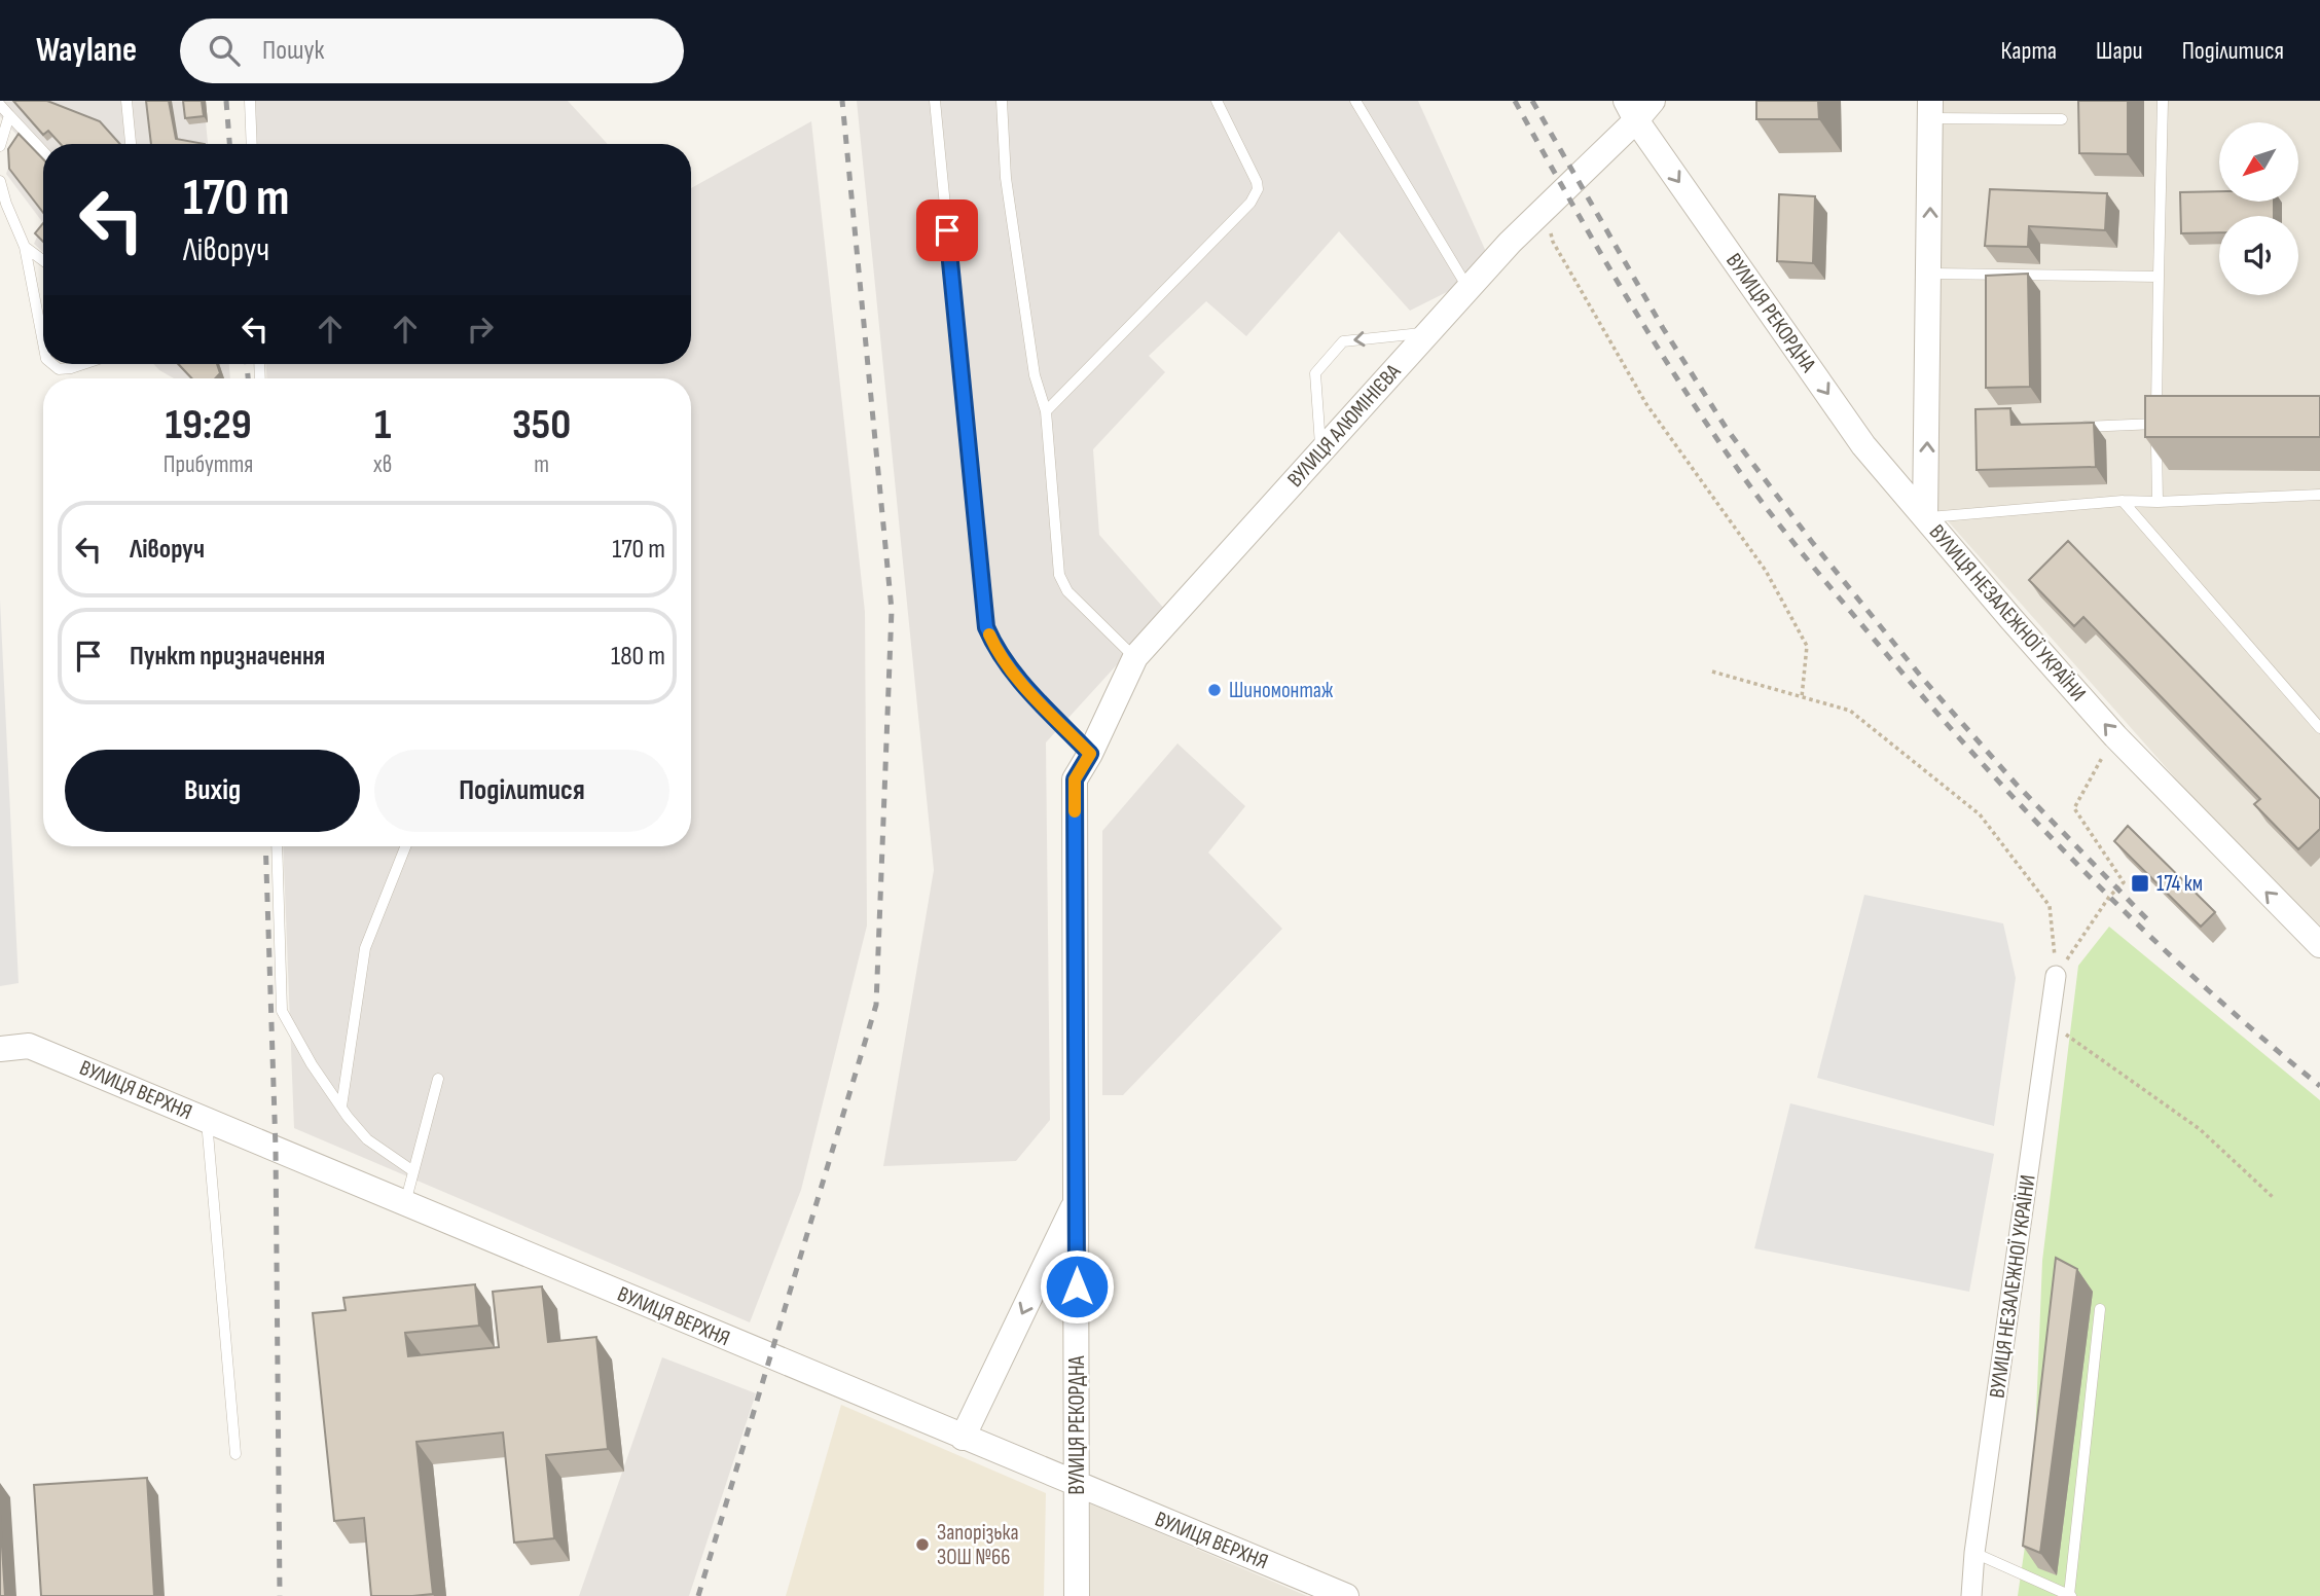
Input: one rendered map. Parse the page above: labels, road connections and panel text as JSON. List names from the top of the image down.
{
  "streets": {
    "street": [
      "ВУЛИЦЯ РЕКОРДНА",
      "ВУЛИЦЯ АЛЮМІНІЄВА",
      "ВУЛИЦЯ НЕЗАЛЕЖНОЇ УКРАЇНИ",
      "ВУЛИЦЯ ВЕРХНЯ"
    ]
  },
  "crossings": [
    ["ВУЛИЦЯ РЕКОРДНА", "ВУЛИЦЯ АЛЮМІНІЄВА"],
    ["ВУЛИЦЯ РЕКОРДНА", "ВУЛИЦЯ НЕЗАЛЕЖНОЇ УКРАЇНИ"],
    ["ВУЛИЦЯ РЕКОРДНА", "ВУЛИЦЯ ВЕРХНЯ"]
  ],
  "one_way": ["ВУЛИЦЯ РЕКОРДНА", "ВУЛИЦЯ НЕЗАЛЕЖНОЇ УКРАЇНИ"],
  "places": {
    "other": ["Шиномонтаж", "Запорізька ЗОШ №66"],
    "transit": ["174 км"]
  },
  "north": "bottom left",
  "page": {
    "header": "Waylane",
    "search": "Пошук",
    "nav": ["Карта", "Шари", "Поділитися"],
    "turn": ["170 m", "Ліворуч"],
    "eta": [
      "19:29",
      "Прибуття",
      "1",
      "хв",
      "350",
      "m"
    ],
    "list": [
      {
        "name": "Ліворуч",
        "value": "170 m"
      },
      {
        "name": "Пункт призначення",
        "value": "180 m"
      }
    ],
    "buttons": ["Вихід", "Поділитися"]
  }
}
